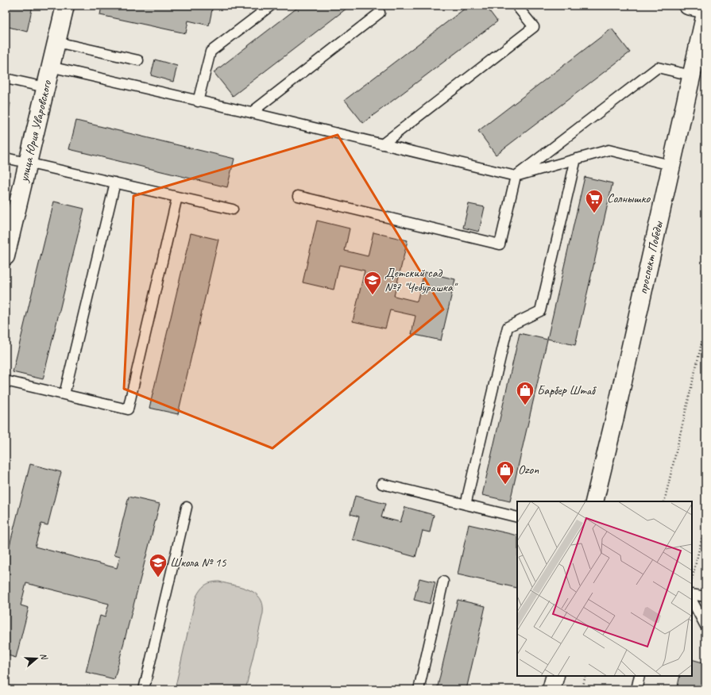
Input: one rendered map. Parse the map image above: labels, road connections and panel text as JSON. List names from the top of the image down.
{
  "streets": {
    "main road": ["улица Юрия Уваровского", "проспект Победы"]
  },
  "places": {
    "supermarket": ["Солнышко"],
    "school or university": ["Детский сад №7 \"Чебурашка\"", "Школа № 15"],
    "shop": ["Барбер Штаб", "Ozon"]
  },
  "north": "right"
}
